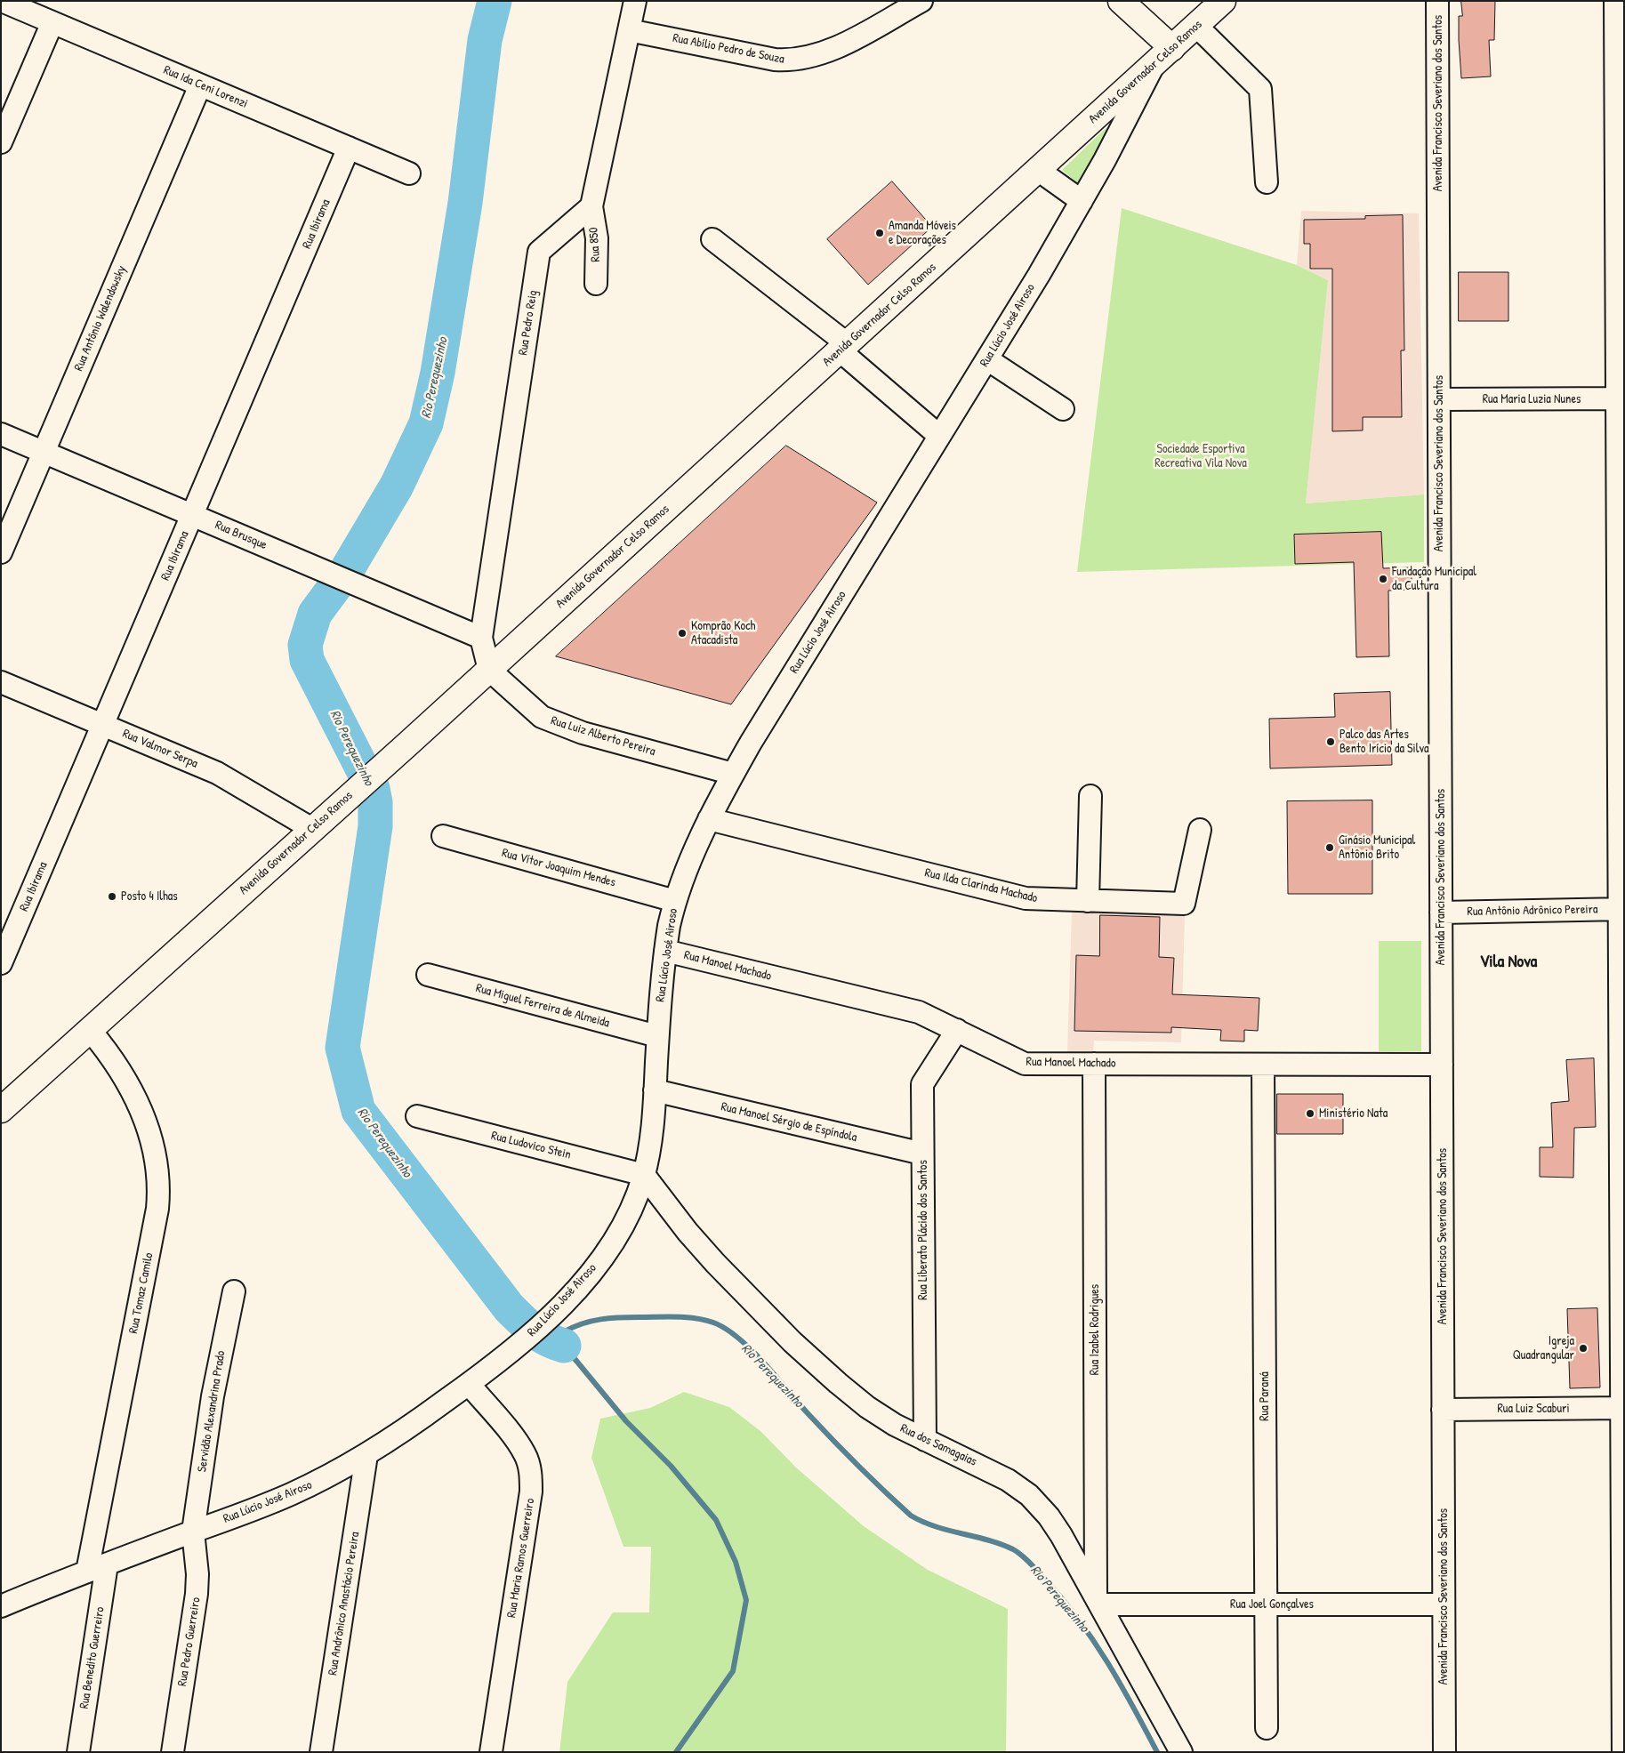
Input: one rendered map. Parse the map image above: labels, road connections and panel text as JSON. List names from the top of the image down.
{
  "streets": {
    "main road": ["Avenida Governador Celso Ramos"],
    "street": [
      "Rua Abílio Pedro de Souza",
      "Rua Ida Ceni Lorenzi",
      "Avenida Francisco Severiano dos Santos",
      "Rua Ibirama",
      "Rua 850",
      "Rua Antônio Walendowsky",
      "Rua Pedro Reig",
      "Rua Lúcio José Airoso",
      "Rua Maria Luzia Nunes",
      "Rua Brusque",
      "Rua Luiz Alberto Pereira",
      "Rua Valmor Serpa",
      "Rua Vítor Joaquim Mendes",
      "Rua Ilda Clarinda Machado",
      "Rua Antônio Adrônico Pereira",
      "Rua Manoel Machado",
      "Rua Miguel Ferreira de Almeida",
      "Rua Manoel Sérgio de Espíndola",
      "Rua Ludovico Stein",
      "Rua Liberato Plácido dos Santos",
      "Rua Tomaz Camilo",
      "Rua Izabel Rodrigues",
      "Rua Paraná",
      "Rua Luiz Scaburi",
      "Servidão Alexandrina Prado",
      "Rua dos Samagaias",
      "Rua Maria Ramos Guerreiro",
      "Rua Andrônico Anastácio Pereira",
      "Rua Joel Gonçalves",
      "Rua Pedro Guerreiro",
      "Rua Benedito Guerreiro"
    ]
  },
  "crossings": [
    ["Avenida Governador Celso Ramos", "Rua Pedro Reig"],
    ["Avenida Governador Celso Ramos", "Rua Lúcio José Airoso"],
    ["Avenida Governador Celso Ramos", "Rua Luiz Alberto Pereira"],
    ["Avenida Governador Celso Ramos", "Rua Valmor Serpa"],
    ["Avenida Governador Celso Ramos", "Rua Tomaz Camilo"],
    ["Rua Ida Ceni Lorenzi", "Rua Ibirama"],
    ["Rua Ida Ceni Lorenzi", "Rua Antônio Walendowsky"],
    ["Avenida Francisco Severiano dos Santos", "Rua Maria Luzia Nunes"],
    ["Avenida Francisco Severiano dos Santos", "Rua Antônio Adrônico Pereira"],
    ["Avenida Francisco Severiano dos Santos", "Rua Manoel Machado"],
    ["Avenida Francisco Severiano dos Santos", "Rua Luiz Scaburi"],
    ["Avenida Francisco Severiano dos Santos", "Rua Joel Gonçalves"],
    ["Rua Ibirama", "Rua Brusque"],
    ["Rua Ibirama", "Rua Valmor Serpa"],
    ["Rua 850", "Rua Pedro Reig"],
    ["Rua Antônio Walendowsky", "Rua Brusque"],
    ["Rua Pedro Reig", "Rua Brusque"],
    ["Rua Pedro Reig", "Rua Luiz Alberto Pereira"],
    ["Rua Lúcio José Airoso", "Rua Luiz Alberto Pereira"],
    ["Rua Lúcio José Airoso", "Rua Vítor Joaquim Mendes"],
    ["Rua Lúcio José Airoso", "Rua Ilda Clarinda Machado"],
    ["Rua Lúcio José Airoso", "Rua Manoel Machado"],
    ["Rua Lúcio José Airoso", "Rua Miguel Ferreira de Almeida"],
    ["Rua Lúcio José Airoso", "Rua Manoel Sérgio de Espíndola"],
    ["Rua Lúcio José Airoso", "Rua Ludovico Stein"],
    ["Rua Lúcio José Airoso", "Rua Tomaz Camilo"],
    ["Rua Lúcio José Airoso", "Servidão Alexandrina Prado"],
    ["Rua Lúcio José Airoso", "Rua dos Samagaias"],
    ["Rua Lúcio José Airoso", "Rua Maria Ramos Guerreiro"],
    ["Rua Lúcio José Airoso", "Rua Andrônico Anastácio Pereira"],
    ["Rua Lúcio José Airoso", "Rua Pedro Guerreiro"],
    ["Rua Lúcio José Airoso", "Rua Benedito Guerreiro"],
    ["Rua Manoel Machado", "Rua Liberato Plácido dos Santos"],
    ["Rua Manoel Machado", "Rua Izabel Rodrigues"],
    ["Rua Manoel Machado", "Rua Paraná"],
    ["Rua Manoel Sérgio de Espíndola", "Rua Liberato Plácido dos Santos"],
    ["Rua Ludovico Stein", "Rua dos Samagaias"],
    ["Rua Liberato Plácido dos Santos", "Rua dos Samagaias"],
    ["Rua Tomaz Camilo", "Rua Benedito Guerreiro"],
    ["Rua Izabel Rodrigues", "Rua dos Samagaias"],
    ["Rua Izabel Rodrigues", "Rua Joel Gonçalves"],
    ["Rua Paraná", "Rua Joel Gonçalves"],
    ["Servidão Alexandrina Prado", "Rua Pedro Guerreiro"],
    ["Rua dos Samagaias", "Rua Joel Gonçalves"]
  ],
  "districts": ["Vila Nova"],
  "water": ["Rio Perequezinho"],
  "parks": ["Sociedade Esportiva Recreativa Vila Nova"],
  "places": [
    "Amanda Móveis e Decorações",
    "Fundação Municipal da Cultura",
    "Komprão Koch Atacadista",
    "Palco das Artes Bento Irício da Silva",
    "Ginásio Municipal Antônio Brito",
    "Posto 4 Ilhas",
    "Ministério Nata",
    "Igreja Quadrangular"
  ]
}
